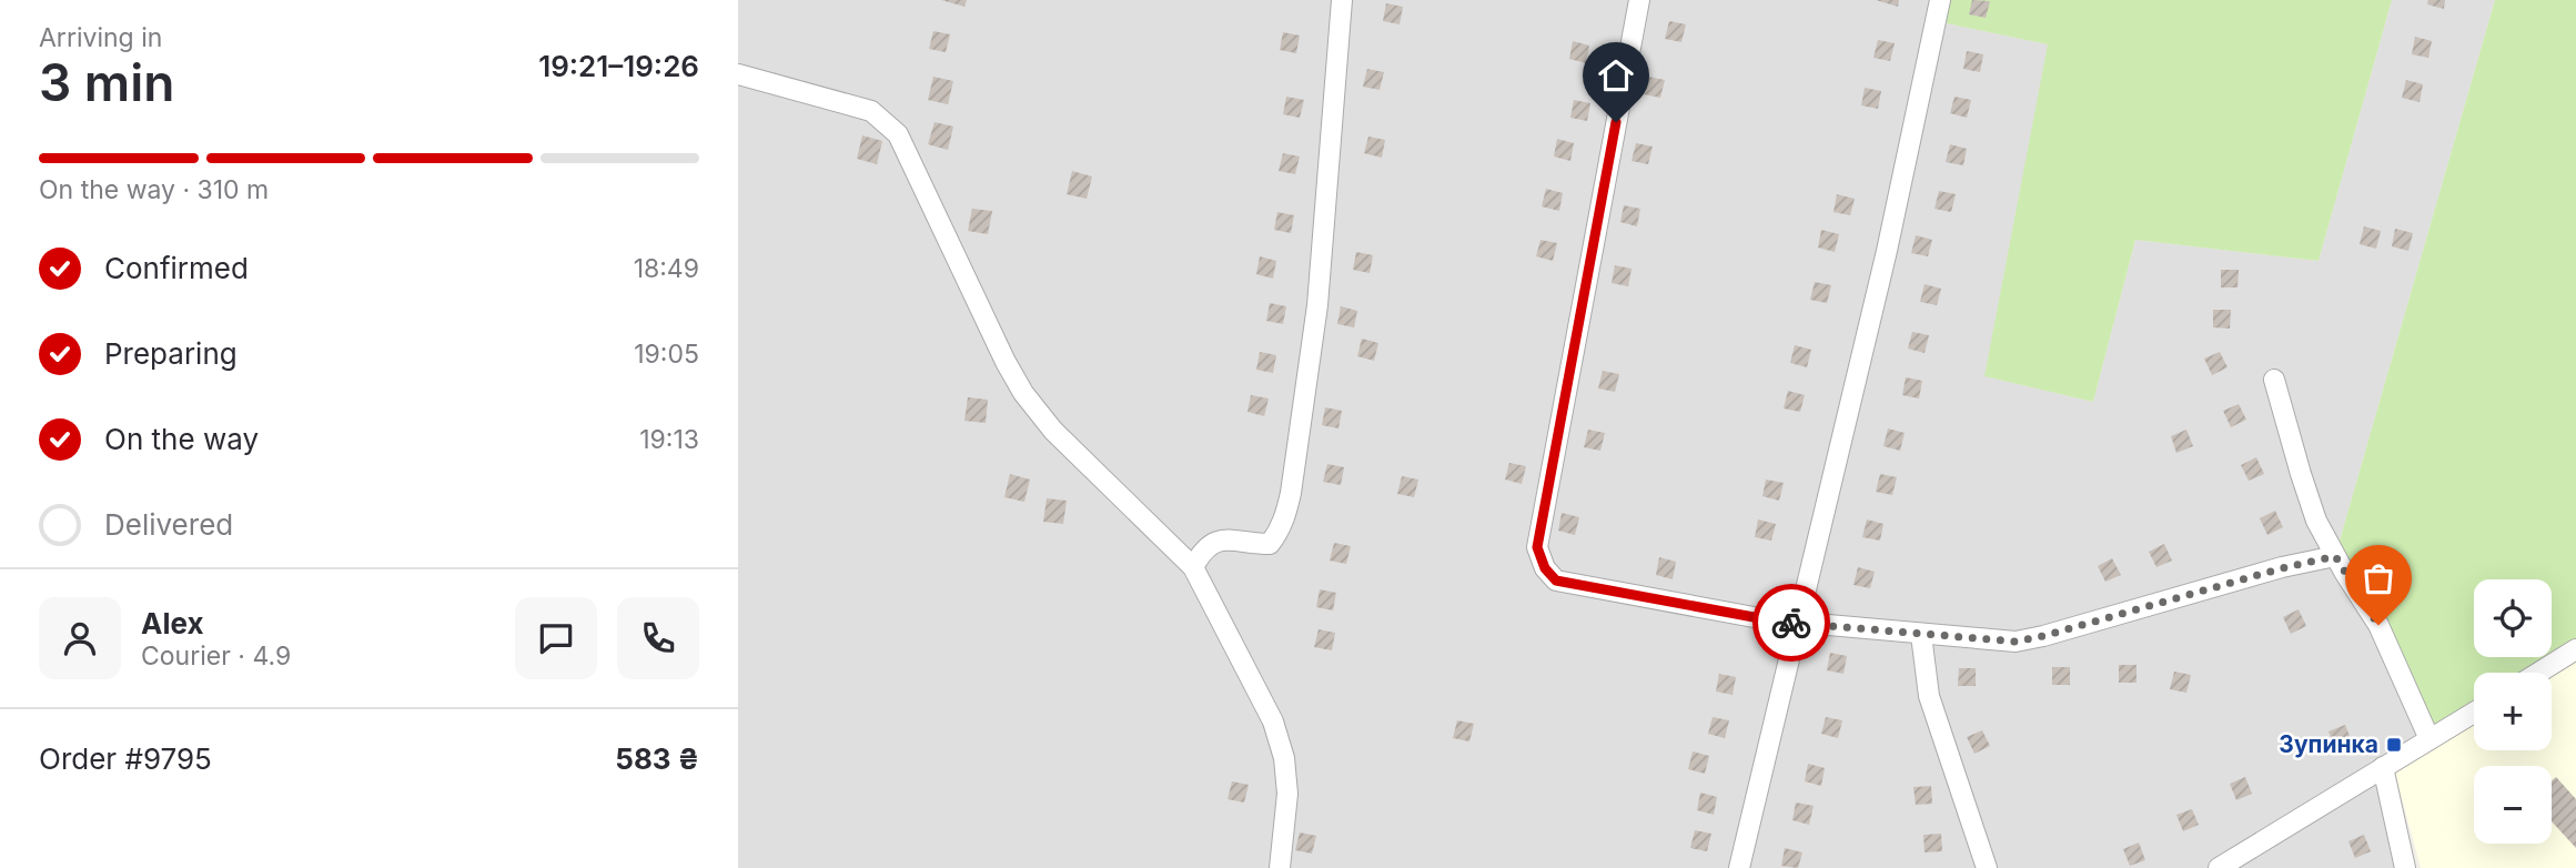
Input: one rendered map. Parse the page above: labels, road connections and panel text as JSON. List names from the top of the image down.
{
  "places": {
    "transit": ["Зупинка"]
  },
  "page": {
    "heading": ["3 min", "Arriving in", "19:21–19:26"],
    "panel": [
      "Alex",
      "Courier · 4.9",
      "Order #9795",
      "583 ₴"
    ],
    "bar": "On the way · 310 m",
    "list": [
      ["Confirmed", "18:49"],
      ["Preparing", "19:05"],
      ["On the way", "19:13"],
      "Delivered"
    ],
    "map_buttons": ["+", "−"]
  }
}
